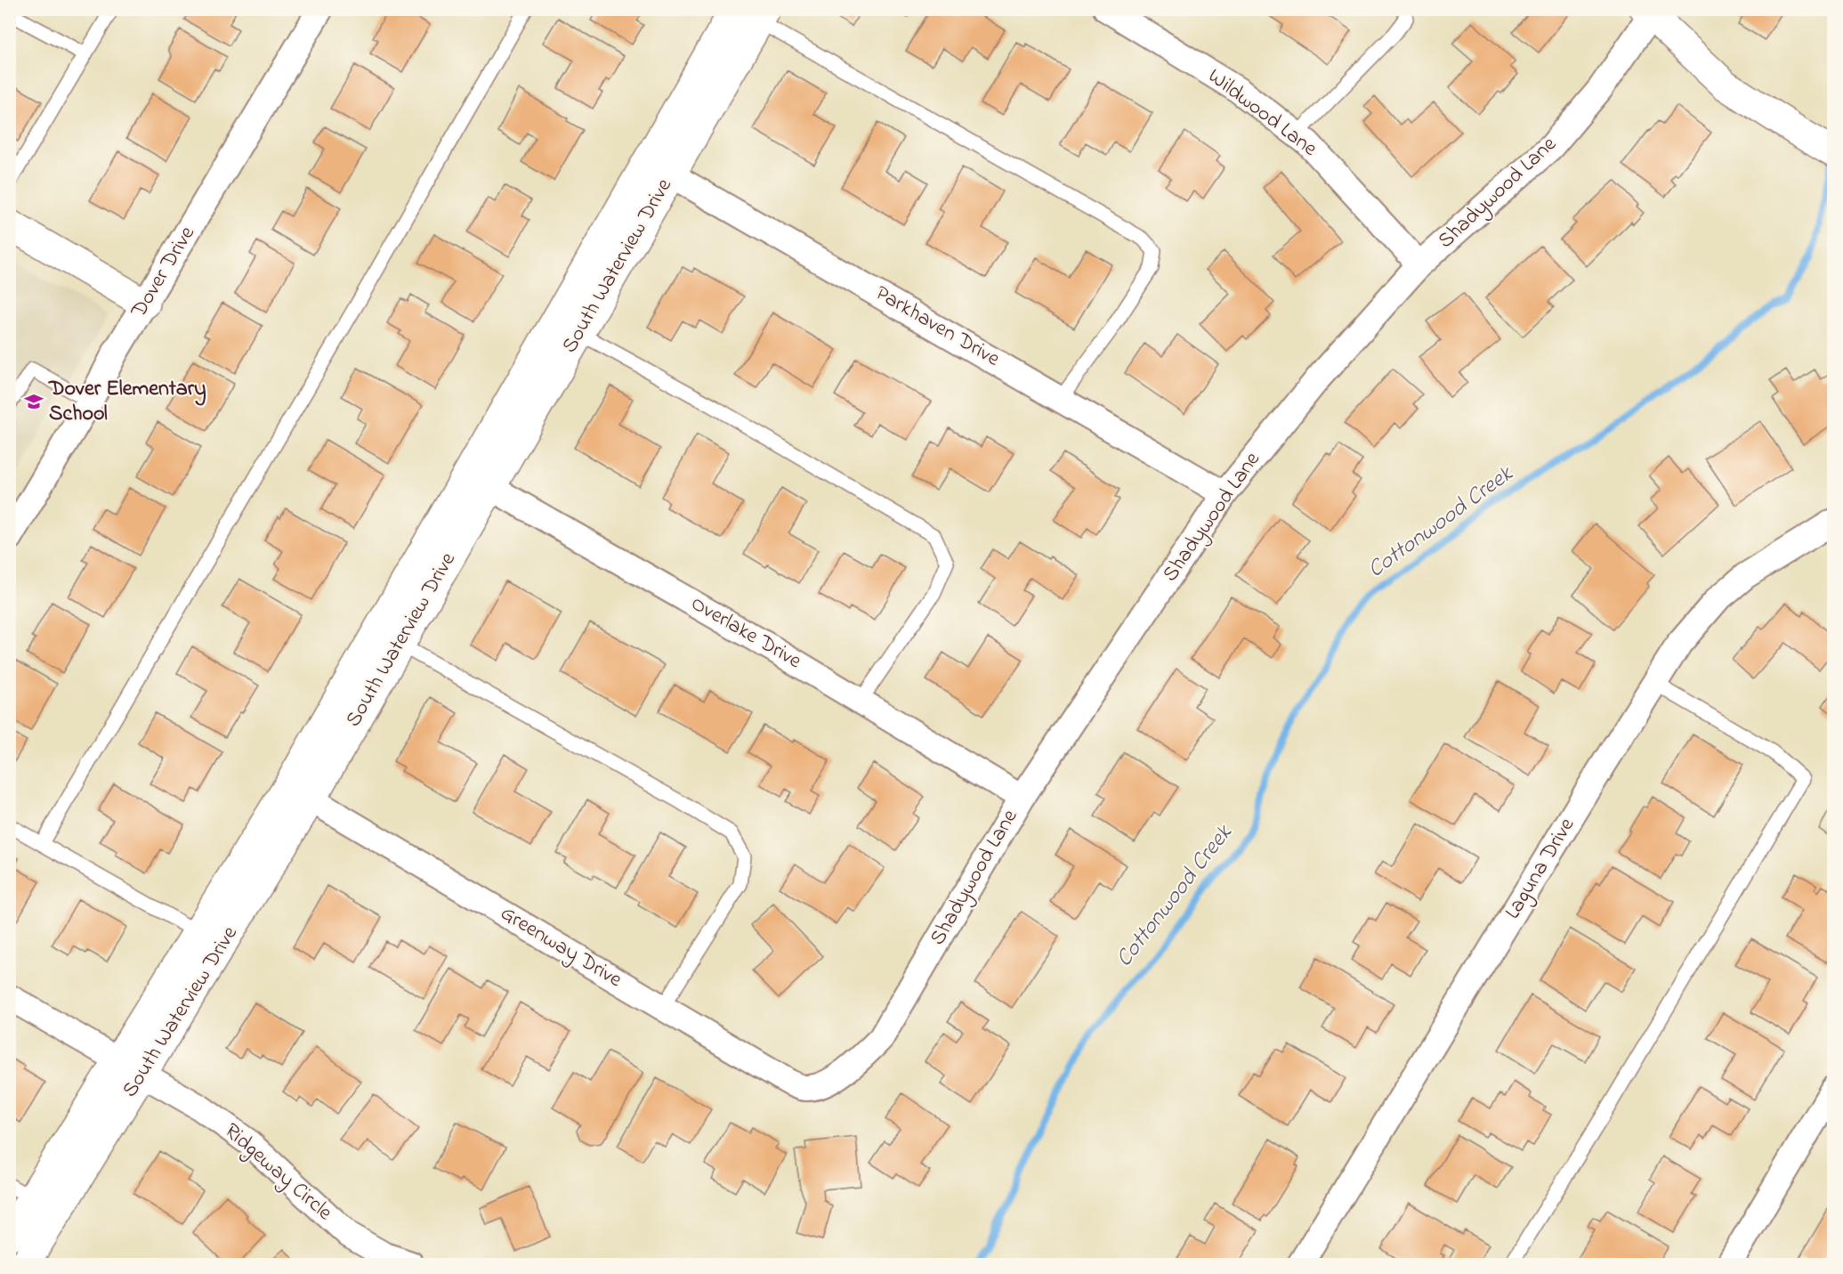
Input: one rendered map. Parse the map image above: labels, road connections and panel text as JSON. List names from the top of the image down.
{
  "streets": {
    "street": [
      "Wildwood Lane",
      "Shadywood Lane",
      "South Waterview Drive",
      "Dover Drive",
      "Parkhaven Drive",
      "Overlake Drive",
      "Laguna Drive",
      "Greenway Drive",
      "Ridgeway Circle"
    ]
  },
  "crossings": [
    ["Wildwood Lane", "Shadywood Lane"],
    ["Shadywood Lane", "Parkhaven Drive"],
    ["Shadywood Lane", "Overlake Drive"],
    ["Shadywood Lane", "Greenway Drive"],
    ["South Waterview Drive", "Parkhaven Drive"],
    ["South Waterview Drive", "Overlake Drive"],
    ["South Waterview Drive", "Greenway Drive"],
    ["South Waterview Drive", "Ridgeway Circle"]
  ],
  "water": ["Cottonwood Creek"],
  "places": {
    "school or university": ["Dover Elementary School"]
  }
}
